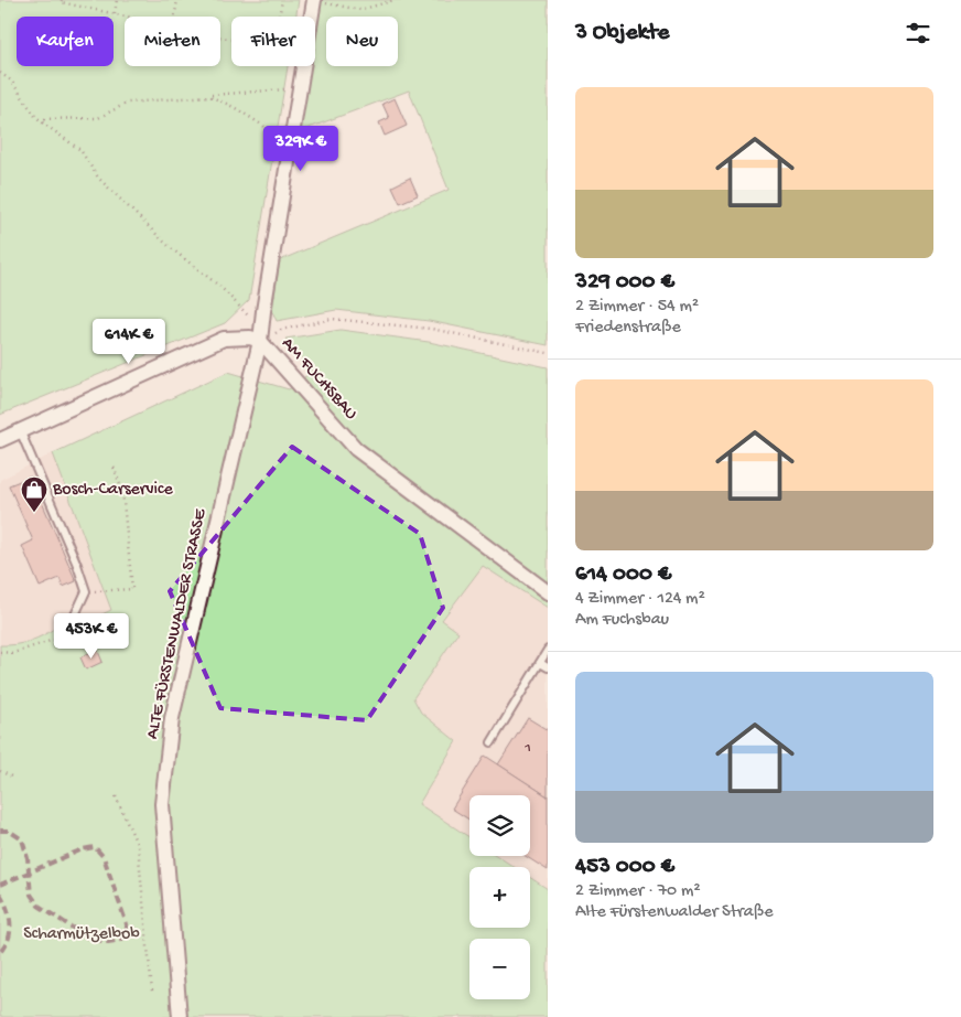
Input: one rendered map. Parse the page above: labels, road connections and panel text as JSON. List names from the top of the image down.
{
  "streets": {
    "street": ["AM FUCHSBAU", "ALTE FÜRSTENWALDER STRASSE"]
  },
  "crossings": [
    ["AM FUCHSBAU", "ALTE FÜRSTENWALDER STRASSE"]
  ],
  "parks": ["Scharmützelbob"],
  "places": {
    "shop": ["Bosch-Carservice"]
  },
  "house_numbers": ["1"],
  "page": {
    "heading": "3 Objekte",
    "chip": [
      "Kaufen",
      "Mieten",
      "Filter",
      "Neu"
    ],
    "list": [
      {
        "name": "329 000 €",
        "note": "2 Zimmer · 54 m² · Friedenstraße"
      },
      {
        "name": "614 000 €",
        "note": "4 Zimmer · 124 m² · Am Fuchsbau"
      },
      {
        "name": "453 000 €",
        "note": "2 Zimmer · 70 m² · Alte Fürstenwalder Straße"
      }
    ],
    "price": ["329K €", "614K €", "453K €"],
    "map_buttons": ["+", "−"]
  }
}
